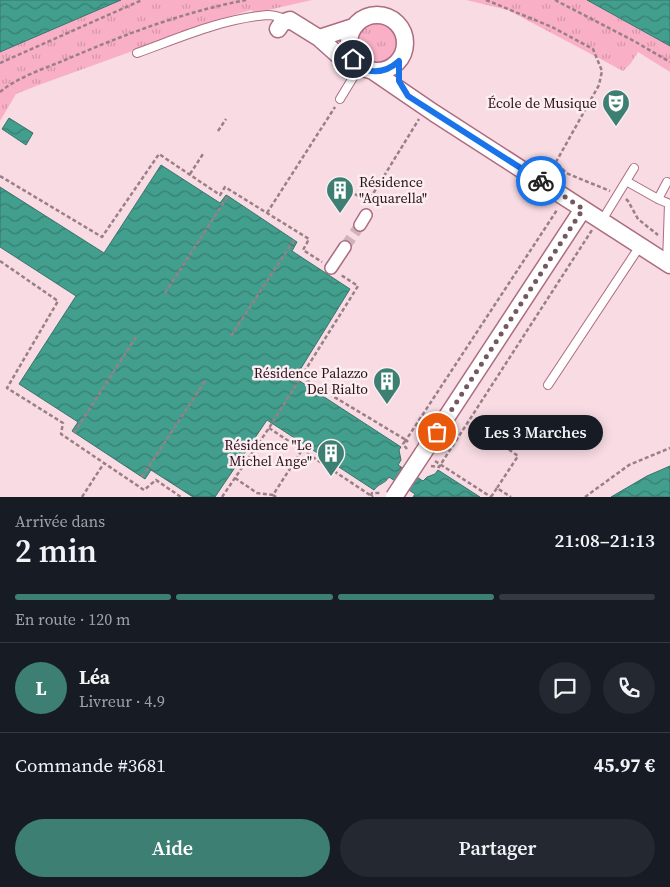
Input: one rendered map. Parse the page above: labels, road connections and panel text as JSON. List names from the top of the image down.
{
  "places": {
    "theatre": ["École de Musique"],
    "building": ["Résidence \"Aquarella\"", "Résidence Palazzo Del Rialto", "Résidence \"Le Michel Ange\""],
    "other": ["Les 3 Marches"]
  },
  "page": {
    "bubble": "Les 3 Marches",
    "heading": ["2 min", "Arrivée dans", "21:08–21:13"],
    "panel": [
      "Léa",
      "Livreur · 4.9",
      "Commande #3681",
      "45.97 €"
    ],
    "bar": "En route · 120 m",
    "round": "L",
    "buttons": ["Aide", "Partager"]
  }
}
